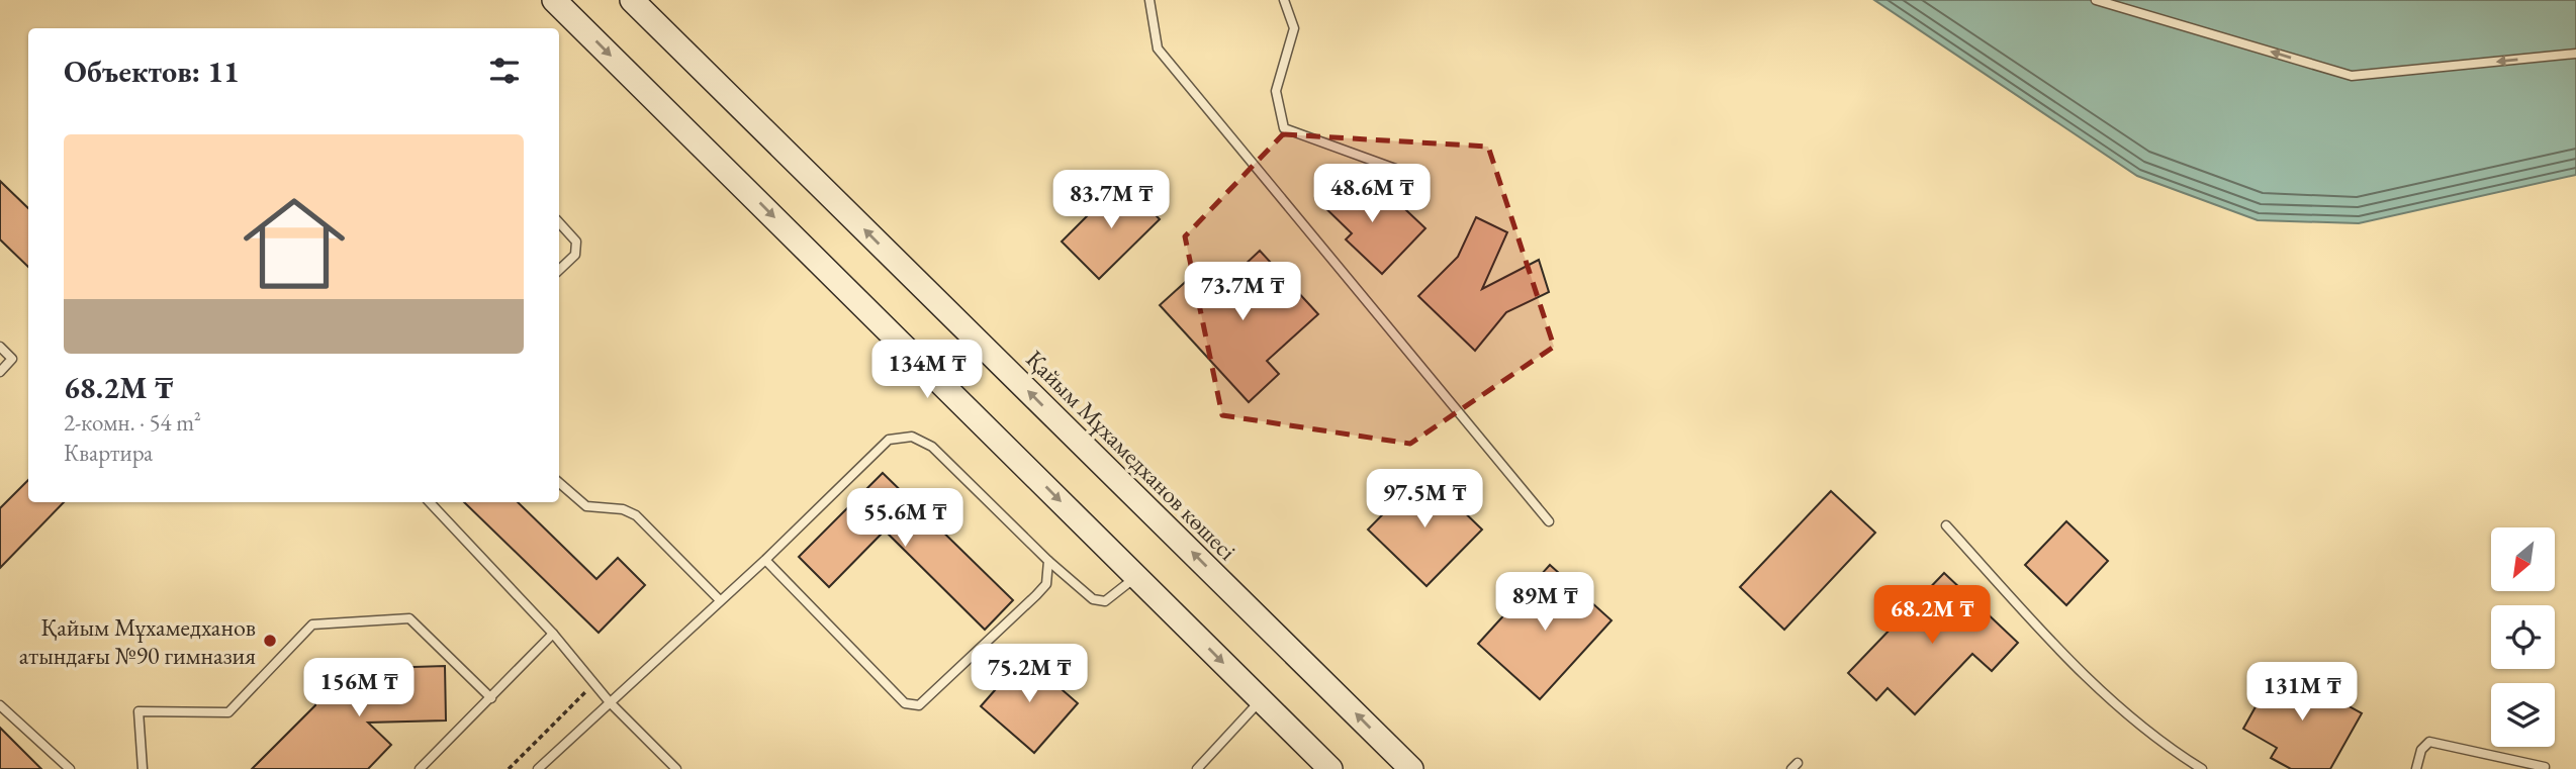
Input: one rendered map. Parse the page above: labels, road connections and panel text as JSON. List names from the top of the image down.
{
  "streets": {
    "main road": ["Қайым Мұхамедханов көшесі"]
  },
  "places": ["Қайым Мұхамедханов атындағы №90 гимназия"],
  "north": "bottom left",
  "page": {
    "heading": "Объектов: 11",
    "list": [
      {
        "name": "68.2M ₸",
        "note": "2-комн. · 54 m² · Квартира"
      }
    ],
    "price": [
      "48.6M ₸",
      "83.7M ₸",
      "73.7M ₸",
      "134M ₸",
      "97.5M ₸",
      "55.6M ₸",
      "89M ₸",
      "68.2M ₸",
      "75.2M ₸",
      "156M ₸",
      "131M ₸"
    ]
  }
}
